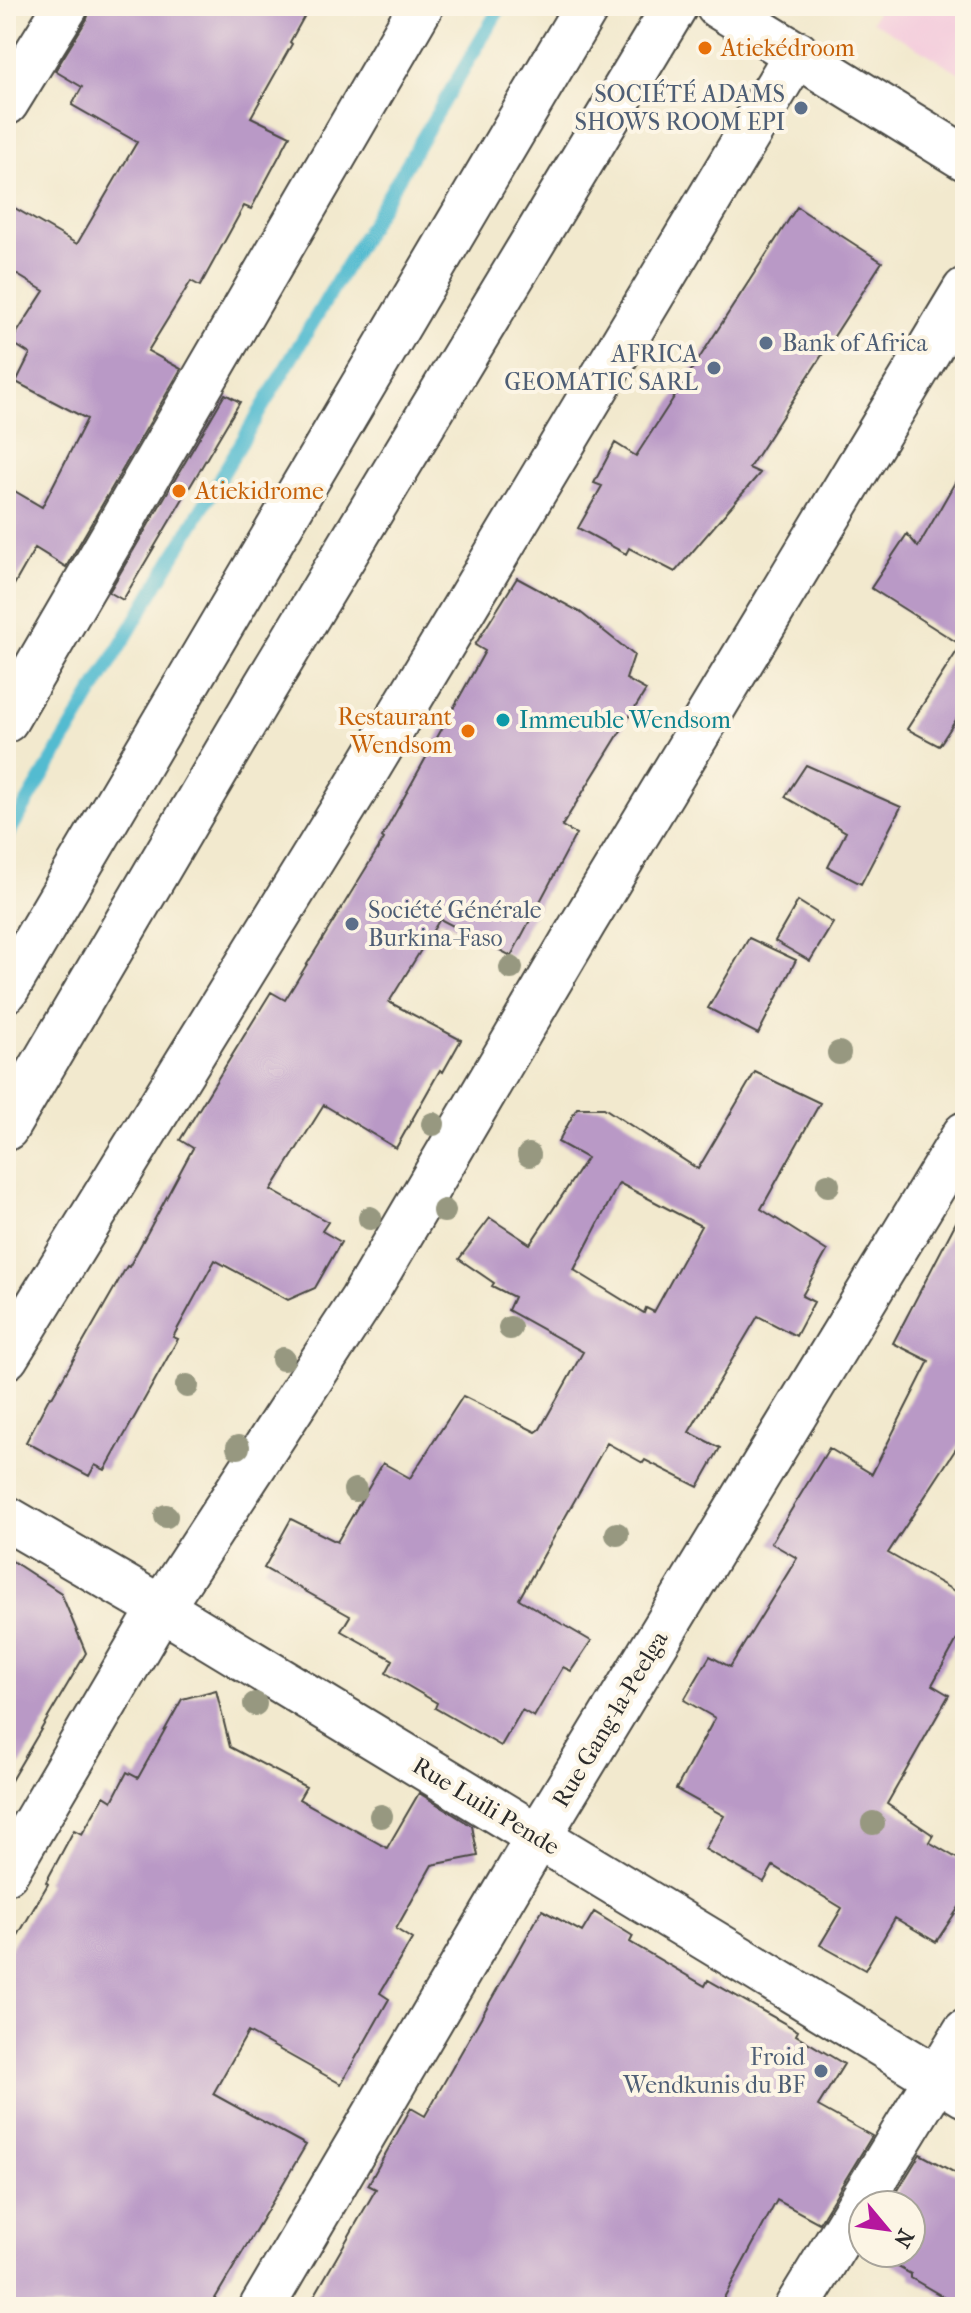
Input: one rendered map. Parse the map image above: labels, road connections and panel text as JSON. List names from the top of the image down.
{
  "streets": {
    "street": ["Rue Gang-la-Peelga", "Rue Luili Pende"]
  },
  "crossings": [
    ["Rue Gang-la-Peelga", "Rue Luili Pende"]
  ],
  "places": [
    "Atiekédroom",
    "SOCIÉTÉ ADAMS SHOWS ROOM EPI",
    "Bank of Africa",
    "AFRICA GEOMATIC SARL",
    "Atiekidrome",
    "Immeuble Wendsom",
    "Restaurant Wendsom",
    "Société Générale Burkina-Faso",
    "Froid Wendkunis du BF"
  ],
  "north": "bottom right"
}
